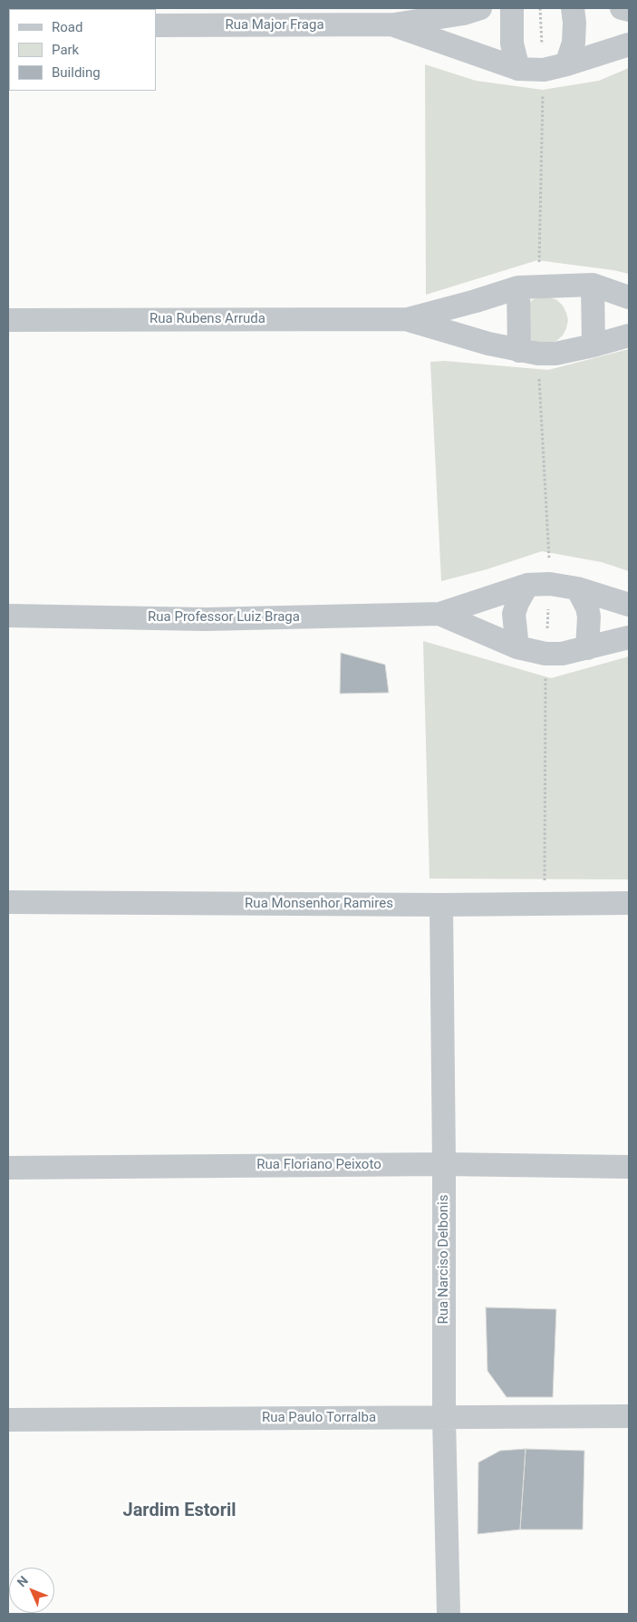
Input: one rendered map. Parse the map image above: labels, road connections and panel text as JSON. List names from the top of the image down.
{
  "streets": {
    "street": [
      "Rua Major Fraga",
      "Rua Rubens Arruda",
      "Rua Professor Luiz Braga",
      "Rua Monsenhor Ramires",
      "Rua Floriano Peixoto",
      "Rua Narciso Delbonis",
      "Rua Paulo Torralba"
    ]
  },
  "crossings": [
    ["Rua Monsenhor Ramires", "Rua Narciso Delbonis"],
    ["Rua Floriano Peixoto", "Rua Narciso Delbonis"],
    ["Rua Narciso Delbonis", "Rua Paulo Torralba"]
  ],
  "districts": ["Jardim Estoril"],
  "legend": ["Road", "Park", "Building"],
  "north": "top left"
}
